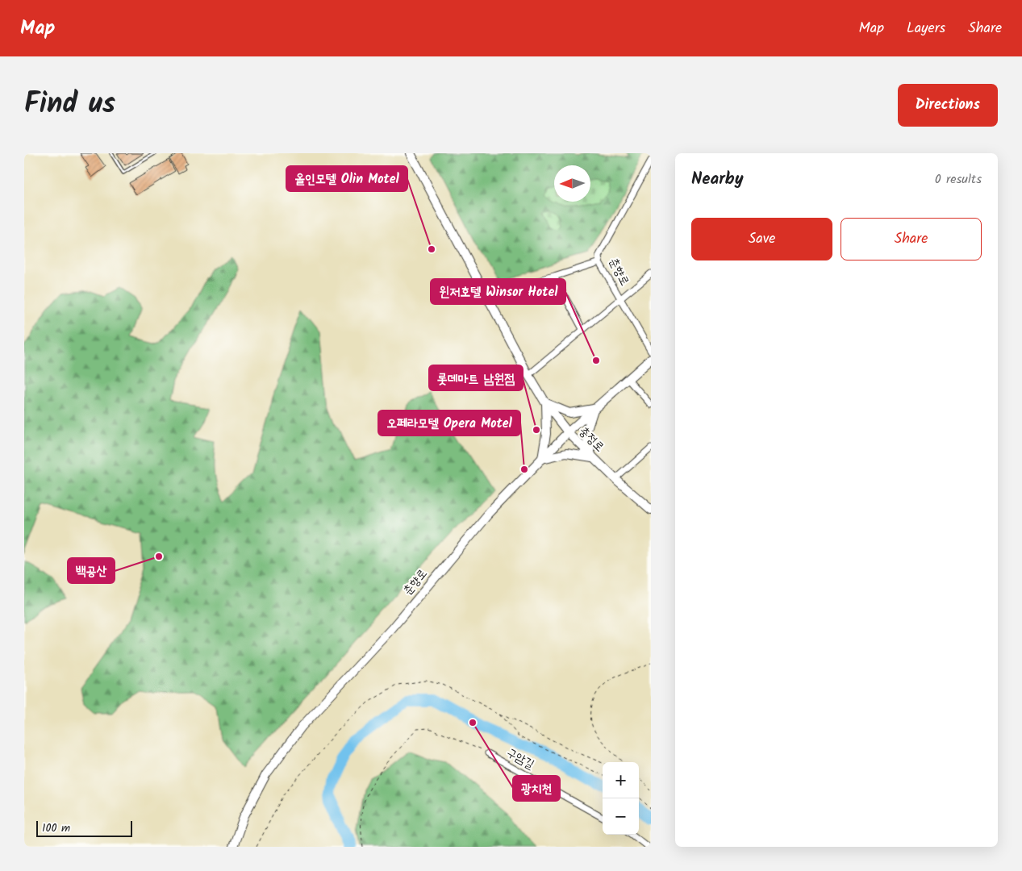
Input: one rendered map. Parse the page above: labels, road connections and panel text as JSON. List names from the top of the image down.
{
  "streets": {
    "street": ["춘향로", "충정로", "구암길"]
  },
  "crossings": [
    ["춘향로", "충정로"]
  ],
  "places": [
    "올인모텔 Olin Motel",
    "윈저호텔 Winsor Hotel",
    "롯데마트 남원점",
    "오페라모텔 Opera Motel",
    "백공산",
    "광치천"
  ],
  "scale_bar": "100 m",
  "north": "left",
  "page": {
    "header": "Map",
    "nav": ["Map", "Layers", "Share"],
    "title": "Find us",
    "buttons": [
      "Directions",
      ["Save", "Share"]
    ],
    "heading": ["Nearby", "0 results"],
    "map_buttons": ["+", "−"],
    "scale": "100 m"
  }
}
